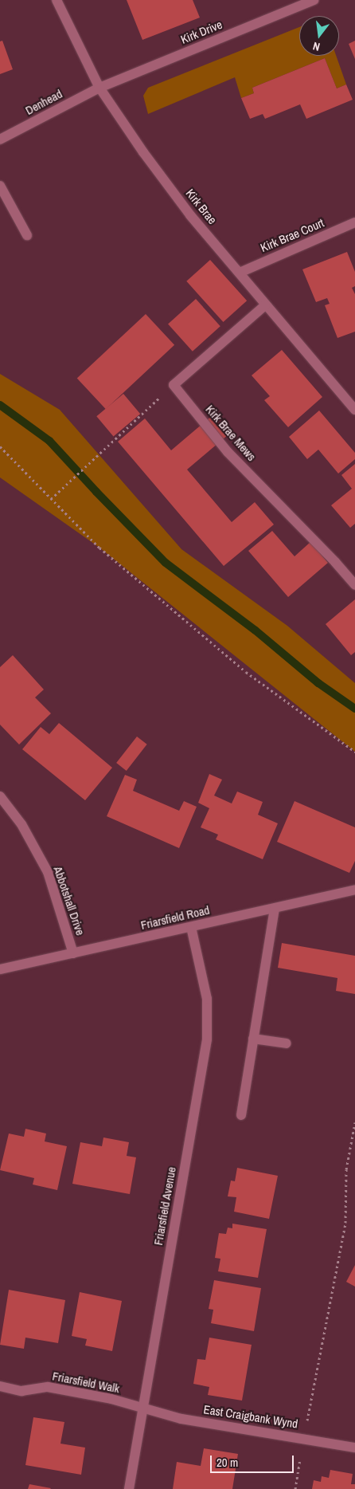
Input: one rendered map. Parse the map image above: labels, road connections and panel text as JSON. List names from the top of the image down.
{
  "streets": {
    "street": [
      "Kirk Drive",
      "Denhead",
      "Kirk Brae",
      "Kirk Brae Court",
      "Kirk Brae Mews",
      "Abbotshall Drive",
      "Friarsfield Road",
      "Friarsfield Avenue",
      "Friarsfield Walk",
      "East Craigbank Wynd"
    ]
  },
  "crossings": [
    ["Kirk Drive", "Denhead"],
    ["Kirk Drive", "Kirk Brae"],
    ["Denhead", "Kirk Brae"],
    ["Kirk Brae", "Kirk Brae Court"],
    ["Abbotshall Drive", "Friarsfield Road"],
    ["Friarsfield Road", "Friarsfield Avenue"],
    ["Friarsfield Avenue", "Friarsfield Walk"],
    ["Friarsfield Avenue", "East Craigbank Wynd"],
    ["Friarsfield Walk", "East Craigbank Wynd"]
  ],
  "scale_bar": "20 m",
  "north": "bottom"
}
